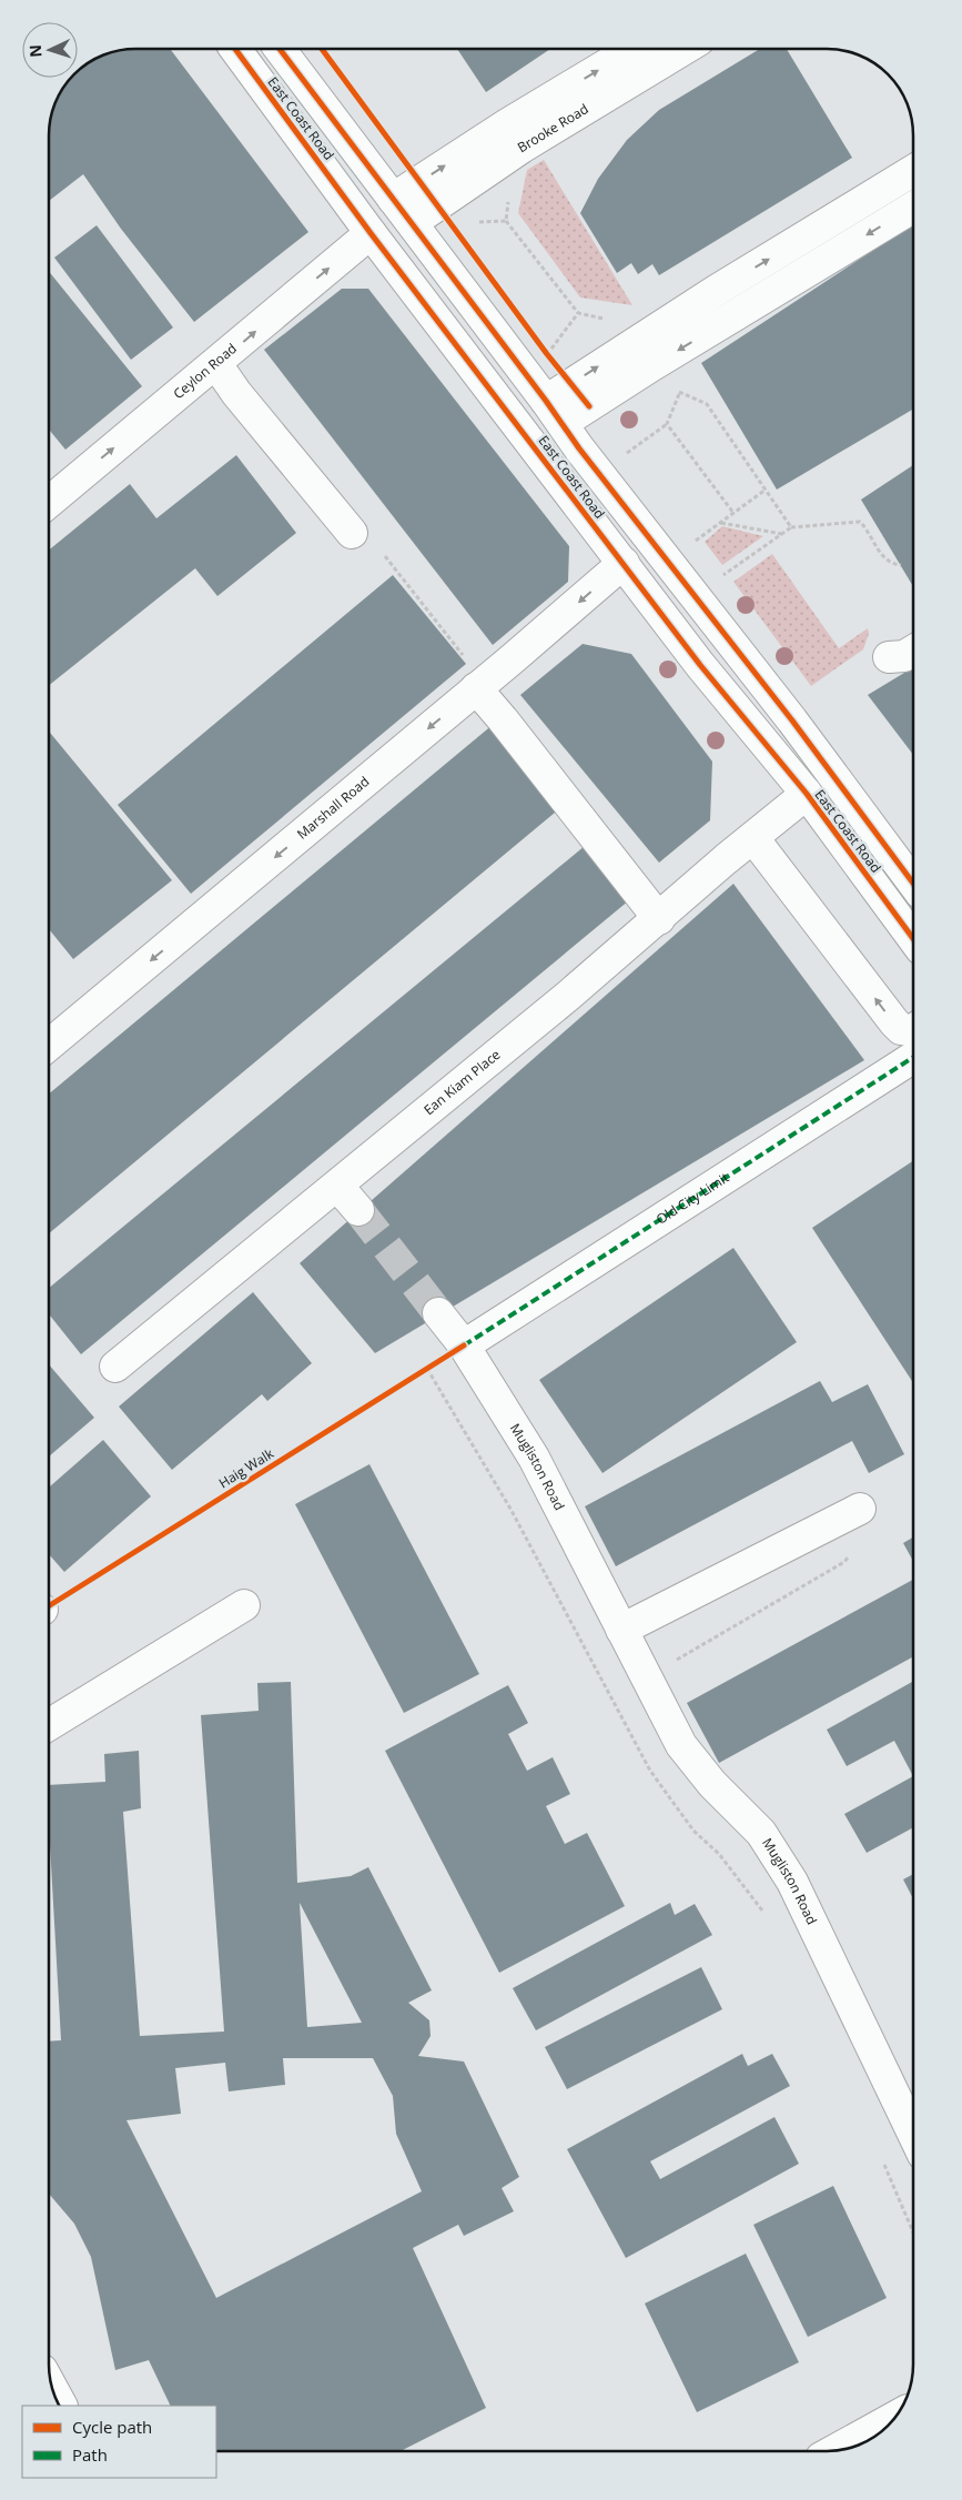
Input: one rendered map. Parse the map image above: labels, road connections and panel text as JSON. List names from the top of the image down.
{
  "streets": {
    "street": [
      "East Coast Road",
      "Brooke Road",
      "Ceylon Road",
      "Marshall Road",
      "Ean Kiam Place",
      "Old City Limit",
      "Mugliston Road"
    ],
    "cycle path": ["Haig Walk"]
  },
  "crossings": [
    ["East Coast Road", "Brooke Road"],
    ["East Coast Road", "Ceylon Road"],
    ["East Coast Road", "Marshall Road"],
    ["East Coast Road", "Ean Kiam Place"],
    ["Old City Limit", "Mugliston Road"]
  ],
  "one_way": ["Ceylon Road", "Marshall Road"],
  "legend": ["Cycle path", "Path"],
  "north": "left"
}
